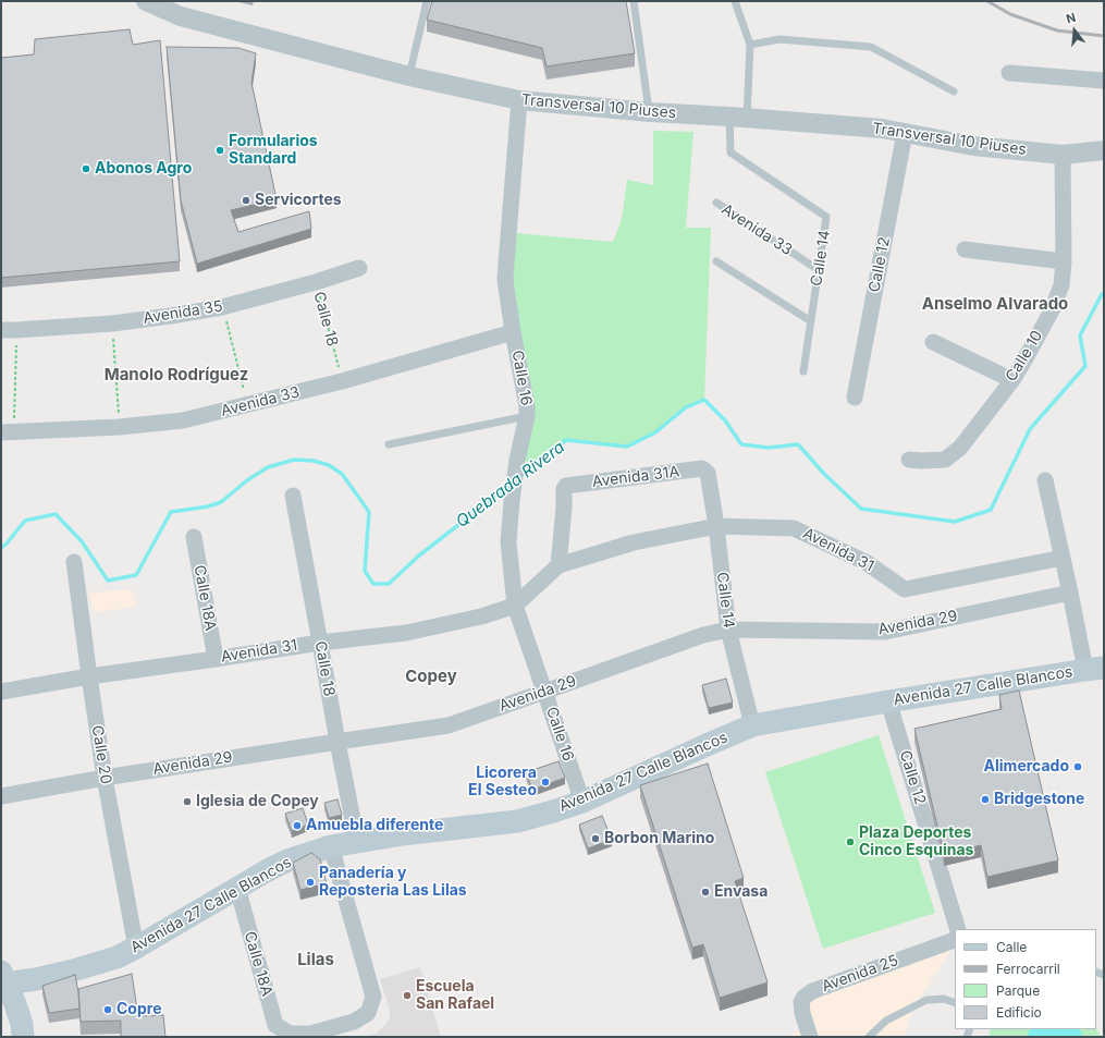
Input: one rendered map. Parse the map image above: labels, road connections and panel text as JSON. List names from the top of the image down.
{
  "streets": {
    "main road": ["Avenida 27 Calle Blancos"],
    "street": [
      "Transversal 10 Piuses",
      "Avenida 33",
      "Calle 14",
      "Calle 12",
      "Avenida 35",
      "Calle 18",
      "Calle 10",
      "Calle 16",
      "Avenida 31A",
      "Avenida 31",
      "Calle 18A",
      "Avenida 29",
      "Calle 20",
      "Avenida 25"
    ]
  },
  "crossings": [
    ["Transversal 10 Piuses", "Calle 14"],
    ["Transversal 10 Piuses", "Calle 12"],
    ["Transversal 10 Piuses", "Calle 10"],
    ["Transversal 10 Piuses", "Calle 16"],
    ["Avenida 33", "Calle 14"],
    ["Avenida 33", "Calle 18"],
    ["Avenida 33", "Calle 16"],
    ["Calle 14", "Avenida 31A"],
    ["Calle 14", "Avenida 31"],
    ["Calle 14", "Avenida 29"],
    ["Calle 14", "Avenida 27 Calle Blancos"],
    ["Calle 12", "Avenida 27 Calle Blancos"],
    ["Avenida 35", "Calle 18"],
    ["Calle 18", "Avenida 31"],
    ["Calle 18", "Avenida 29"],
    ["Calle 18", "Avenida 27 Calle Blancos"],
    ["Calle 16", "Avenida 31"],
    ["Calle 16", "Avenida 29"],
    ["Calle 16", "Avenida 27 Calle Blancos"],
    ["Avenida 31A", "Avenida 31"],
    ["Avenida 31", "Calle 18A"],
    ["Avenida 31", "Calle 20"],
    ["Calle 18A", "Avenida 27 Calle Blancos"],
    ["Avenida 29", "Calle 20"],
    ["Avenida 27 Calle Blancos", "Calle 20"]
  ],
  "districts": [
    "Anselmo Alvarado",
    "Manolo Rodríguez",
    "Copey",
    "Lilas"
  ],
  "water": ["Quebrada Rivera"],
  "places": [
    "Formularios Standard",
    "Abonos Agro",
    "Servicortes",
    "Alimercado",
    "Licorera El Sesteo",
    "Bridgestone",
    "Iglesia de Copey",
    "Amuebla diferente",
    "Borbon Marino",
    "Plaza Deportes Cinco Esquinas",
    "Panadería y Reposteria Las Lilas",
    "Envasa",
    "Escuela San Rafael",
    "Copre"
  ],
  "legend": [
    "Calle",
    "Ferrocarril",
    "Parque",
    "Edificio"
  ],
  "north": "top"
}
